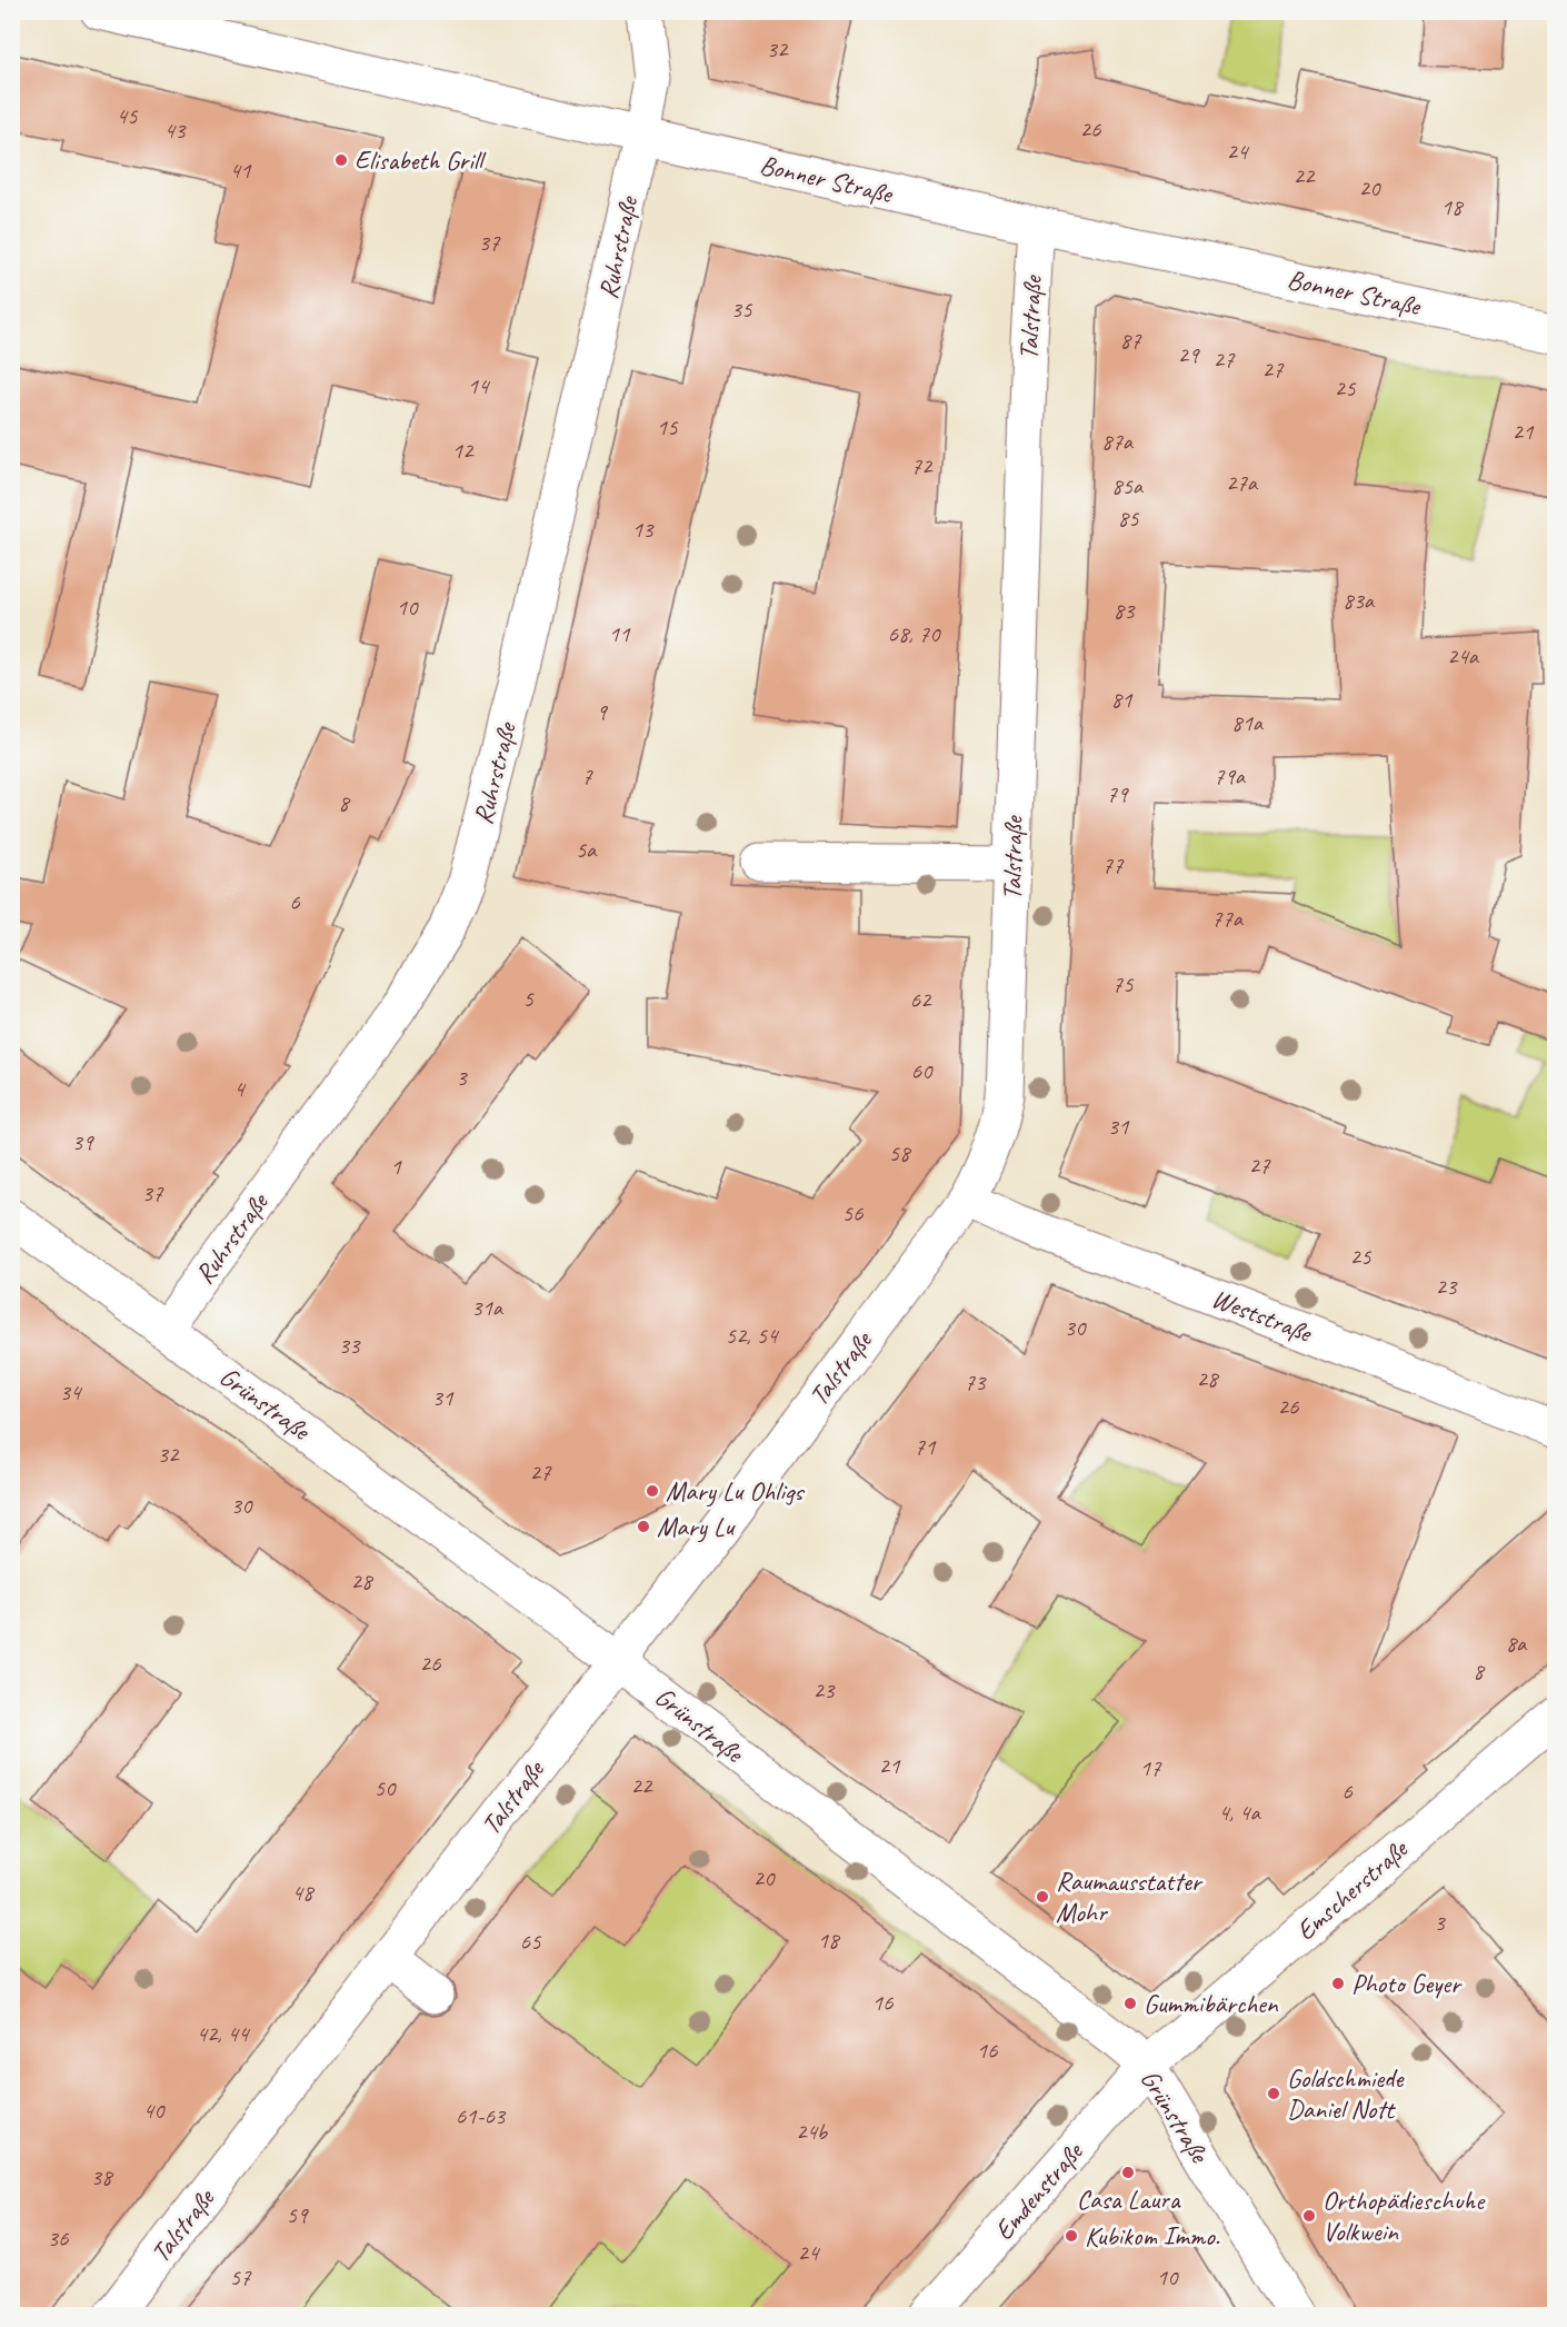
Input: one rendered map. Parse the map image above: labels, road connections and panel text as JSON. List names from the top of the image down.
{
  "streets": {
    "street": [
      "Bonner Straße",
      "Ruhrstraße",
      "Talstraße",
      "Weststraße",
      "Grünstraße",
      "Emscherstraße",
      "Emdenstraße"
    ]
  },
  "crossings": [
    ["Bonner Straße", "Ruhrstraße"],
    ["Bonner Straße", "Talstraße"],
    ["Ruhrstraße", "Grünstraße"],
    ["Talstraße", "Weststraße"],
    ["Talstraße", "Grünstraße"],
    ["Grünstraße", "Emscherstraße"],
    ["Grünstraße", "Emdenstraße"],
    ["Emscherstraße", "Emdenstraße"]
  ],
  "places": [
    "Elisabeth Grill",
    "Mary Lu Ohligs",
    "Mary Lu",
    "Raumausstatter Mohr",
    "Photo Geyer",
    "Gummibärchen",
    "Goldschmiede Daniel Nott",
    "Casa Laura",
    "Orthopädieschuhe Volkwein",
    "Kubikom Immo."
  ],
  "house_numbers": [
    "32",
    "45",
    "26",
    "43",
    "24",
    "41",
    "22",
    "20",
    "18",
    "37",
    "35",
    "87",
    "29",
    "27",
    "27",
    "14",
    "25",
    "15",
    "21",
    "87a",
    "12",
    "72",
    "27a",
    "85a",
    "85",
    "13",
    "83a",
    "10",
    "83",
    "11",
    "68, 70",
    "24a",
    "81",
    "9",
    "81a",
    "7",
    "79a",
    "79",
    "8",
    "5a",
    "77",
    "6",
    "77a",
    "75",
    "5",
    "62",
    "60",
    "3",
    "4",
    "31",
    "39",
    "58",
    "27",
    "1",
    "37",
    "56",
    "25",
    "23",
    "31a",
    "30",
    "52, 54",
    "33",
    "28",
    "73",
    "34",
    "31",
    "26",
    "71",
    "32",
    "27",
    "30",
    "28",
    "8a",
    "26",
    "8",
    "23",
    "21",
    "17",
    "22",
    "50",
    "6",
    "4, 4a",
    "20",
    "48",
    "3",
    "18",
    "65",
    "16",
    "42, 44",
    "16",
    "40",
    "61-63",
    "24b",
    "38",
    "59",
    "36",
    "24",
    "57",
    "10"
  ]
}
